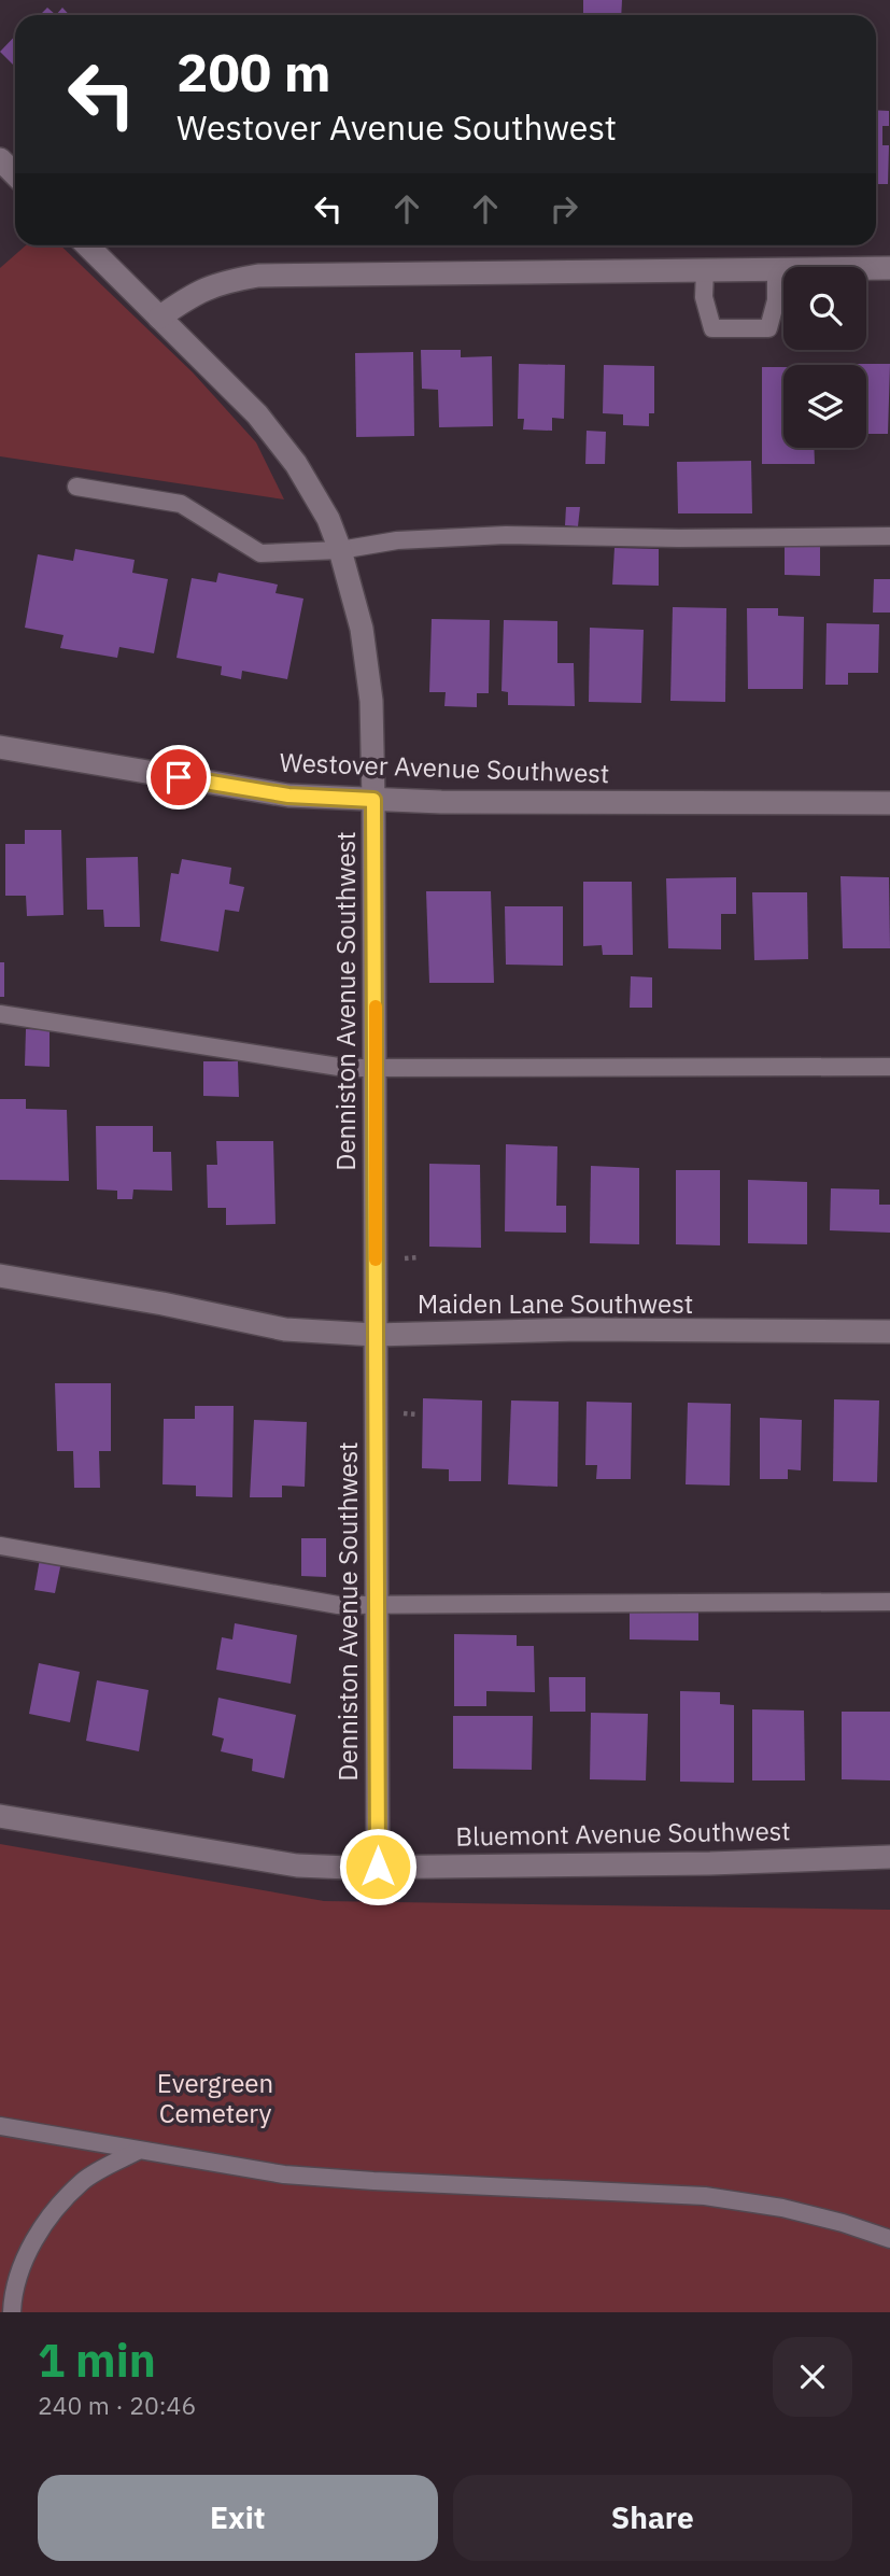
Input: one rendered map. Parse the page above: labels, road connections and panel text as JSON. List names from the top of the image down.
{
  "streets": {
    "street": [
      "Westover Avenue Southwest",
      "Denniston Avenue Southwest",
      "Maiden Lane Southwest",
      "Bluemont Avenue Southwest"
    ]
  },
  "crossings": [
    ["Westover Avenue Southwest", "Denniston Avenue Southwest"],
    ["Denniston Avenue Southwest", "Maiden Lane Southwest"],
    ["Denniston Avenue Southwest", "Bluemont Avenue Southwest"]
  ],
  "parks": ["Evergreen Cemetery"],
  "page": {
    "turn": ["200 m", "Westover Avenue Southwest"],
    "heading": ["1 min", "240 m · 20:46"],
    "buttons": ["Exit", "Share"]
  }
}
